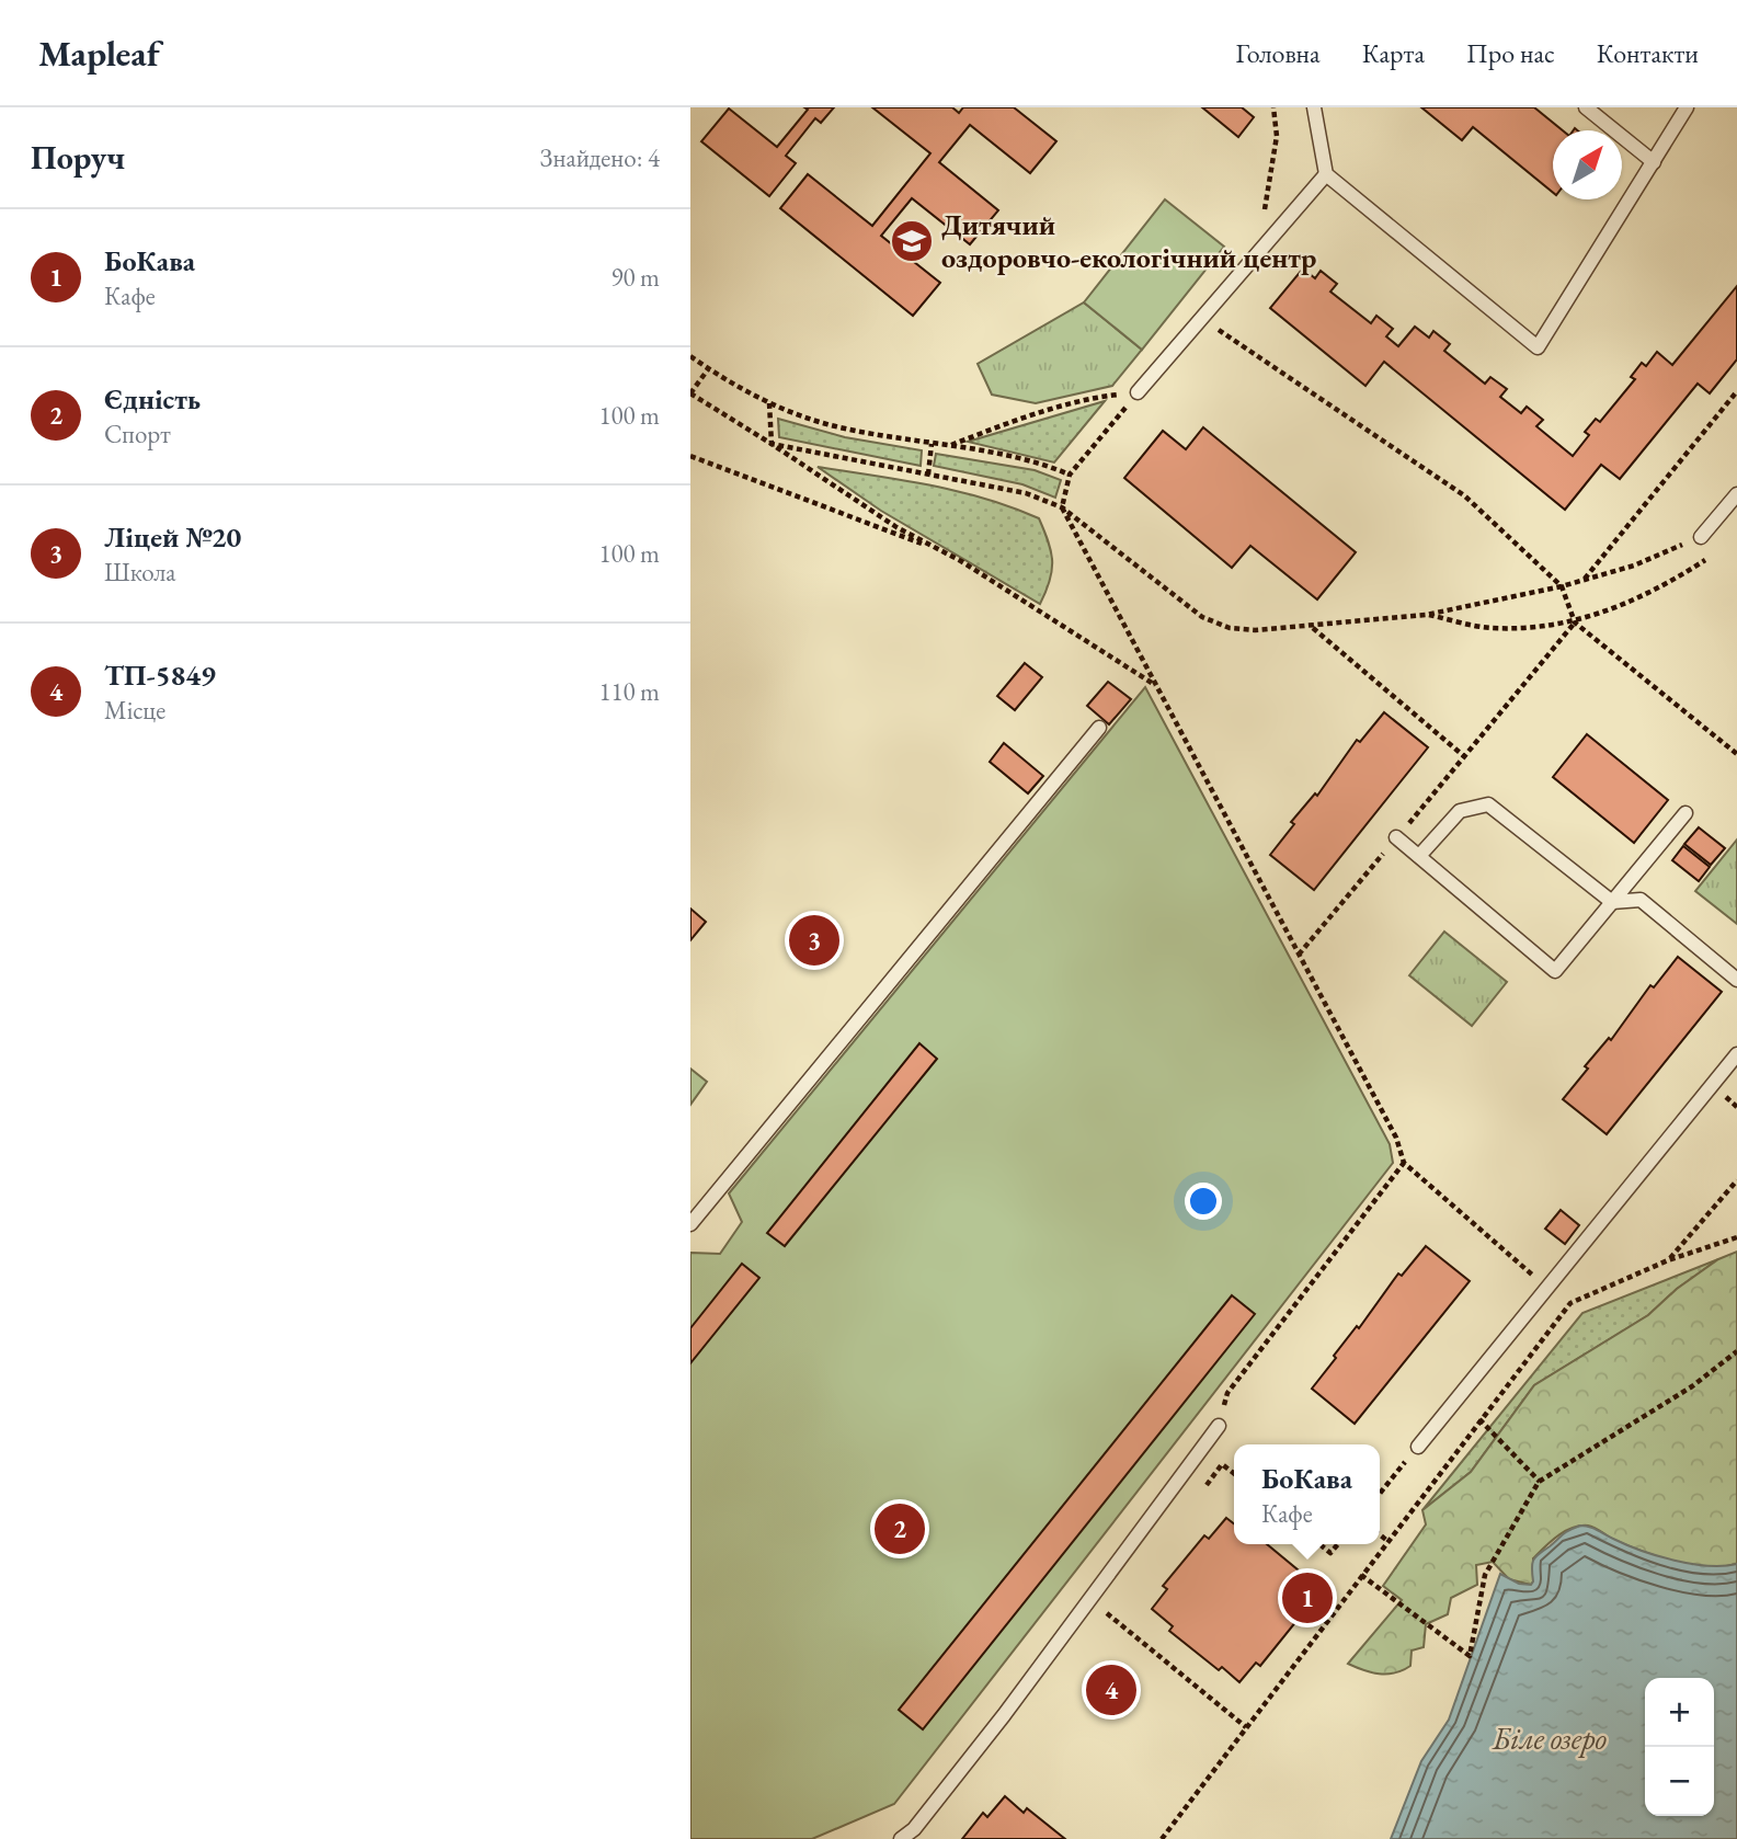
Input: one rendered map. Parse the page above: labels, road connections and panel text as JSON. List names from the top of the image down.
{
  "water": ["Біле озеро"],
  "places": {
    "school or university": ["Дитячий оздоровчо-екологічний центр"]
  },
  "north": "top right",
  "page": {
    "header": "Mapleaf",
    "nav": [
      "Головна",
      "Карта",
      "Про нас",
      "Контакти"
    ],
    "heading": ["Поруч", "Знайдено: 4"],
    "list": [
      {
        "mark": "1",
        "name": "БоКава",
        "note": "Кафе",
        "value": "90 m"
      },
      {
        "mark": "2",
        "name": "Єдність",
        "note": "Спорт",
        "value": "100 m"
      },
      {
        "mark": "3",
        "name": "Ліцей №20",
        "note": "Школа",
        "value": "100 m"
      },
      {
        "mark": "4",
        "name": "ТП-5849",
        "note": "Місце",
        "value": "110 m"
      }
    ],
    "pins": [
      "3",
      "2",
      "1",
      "4"
    ],
    "popup": ["БоКава", "Кафе"],
    "map_buttons": ["+", "−"]
  }
}
